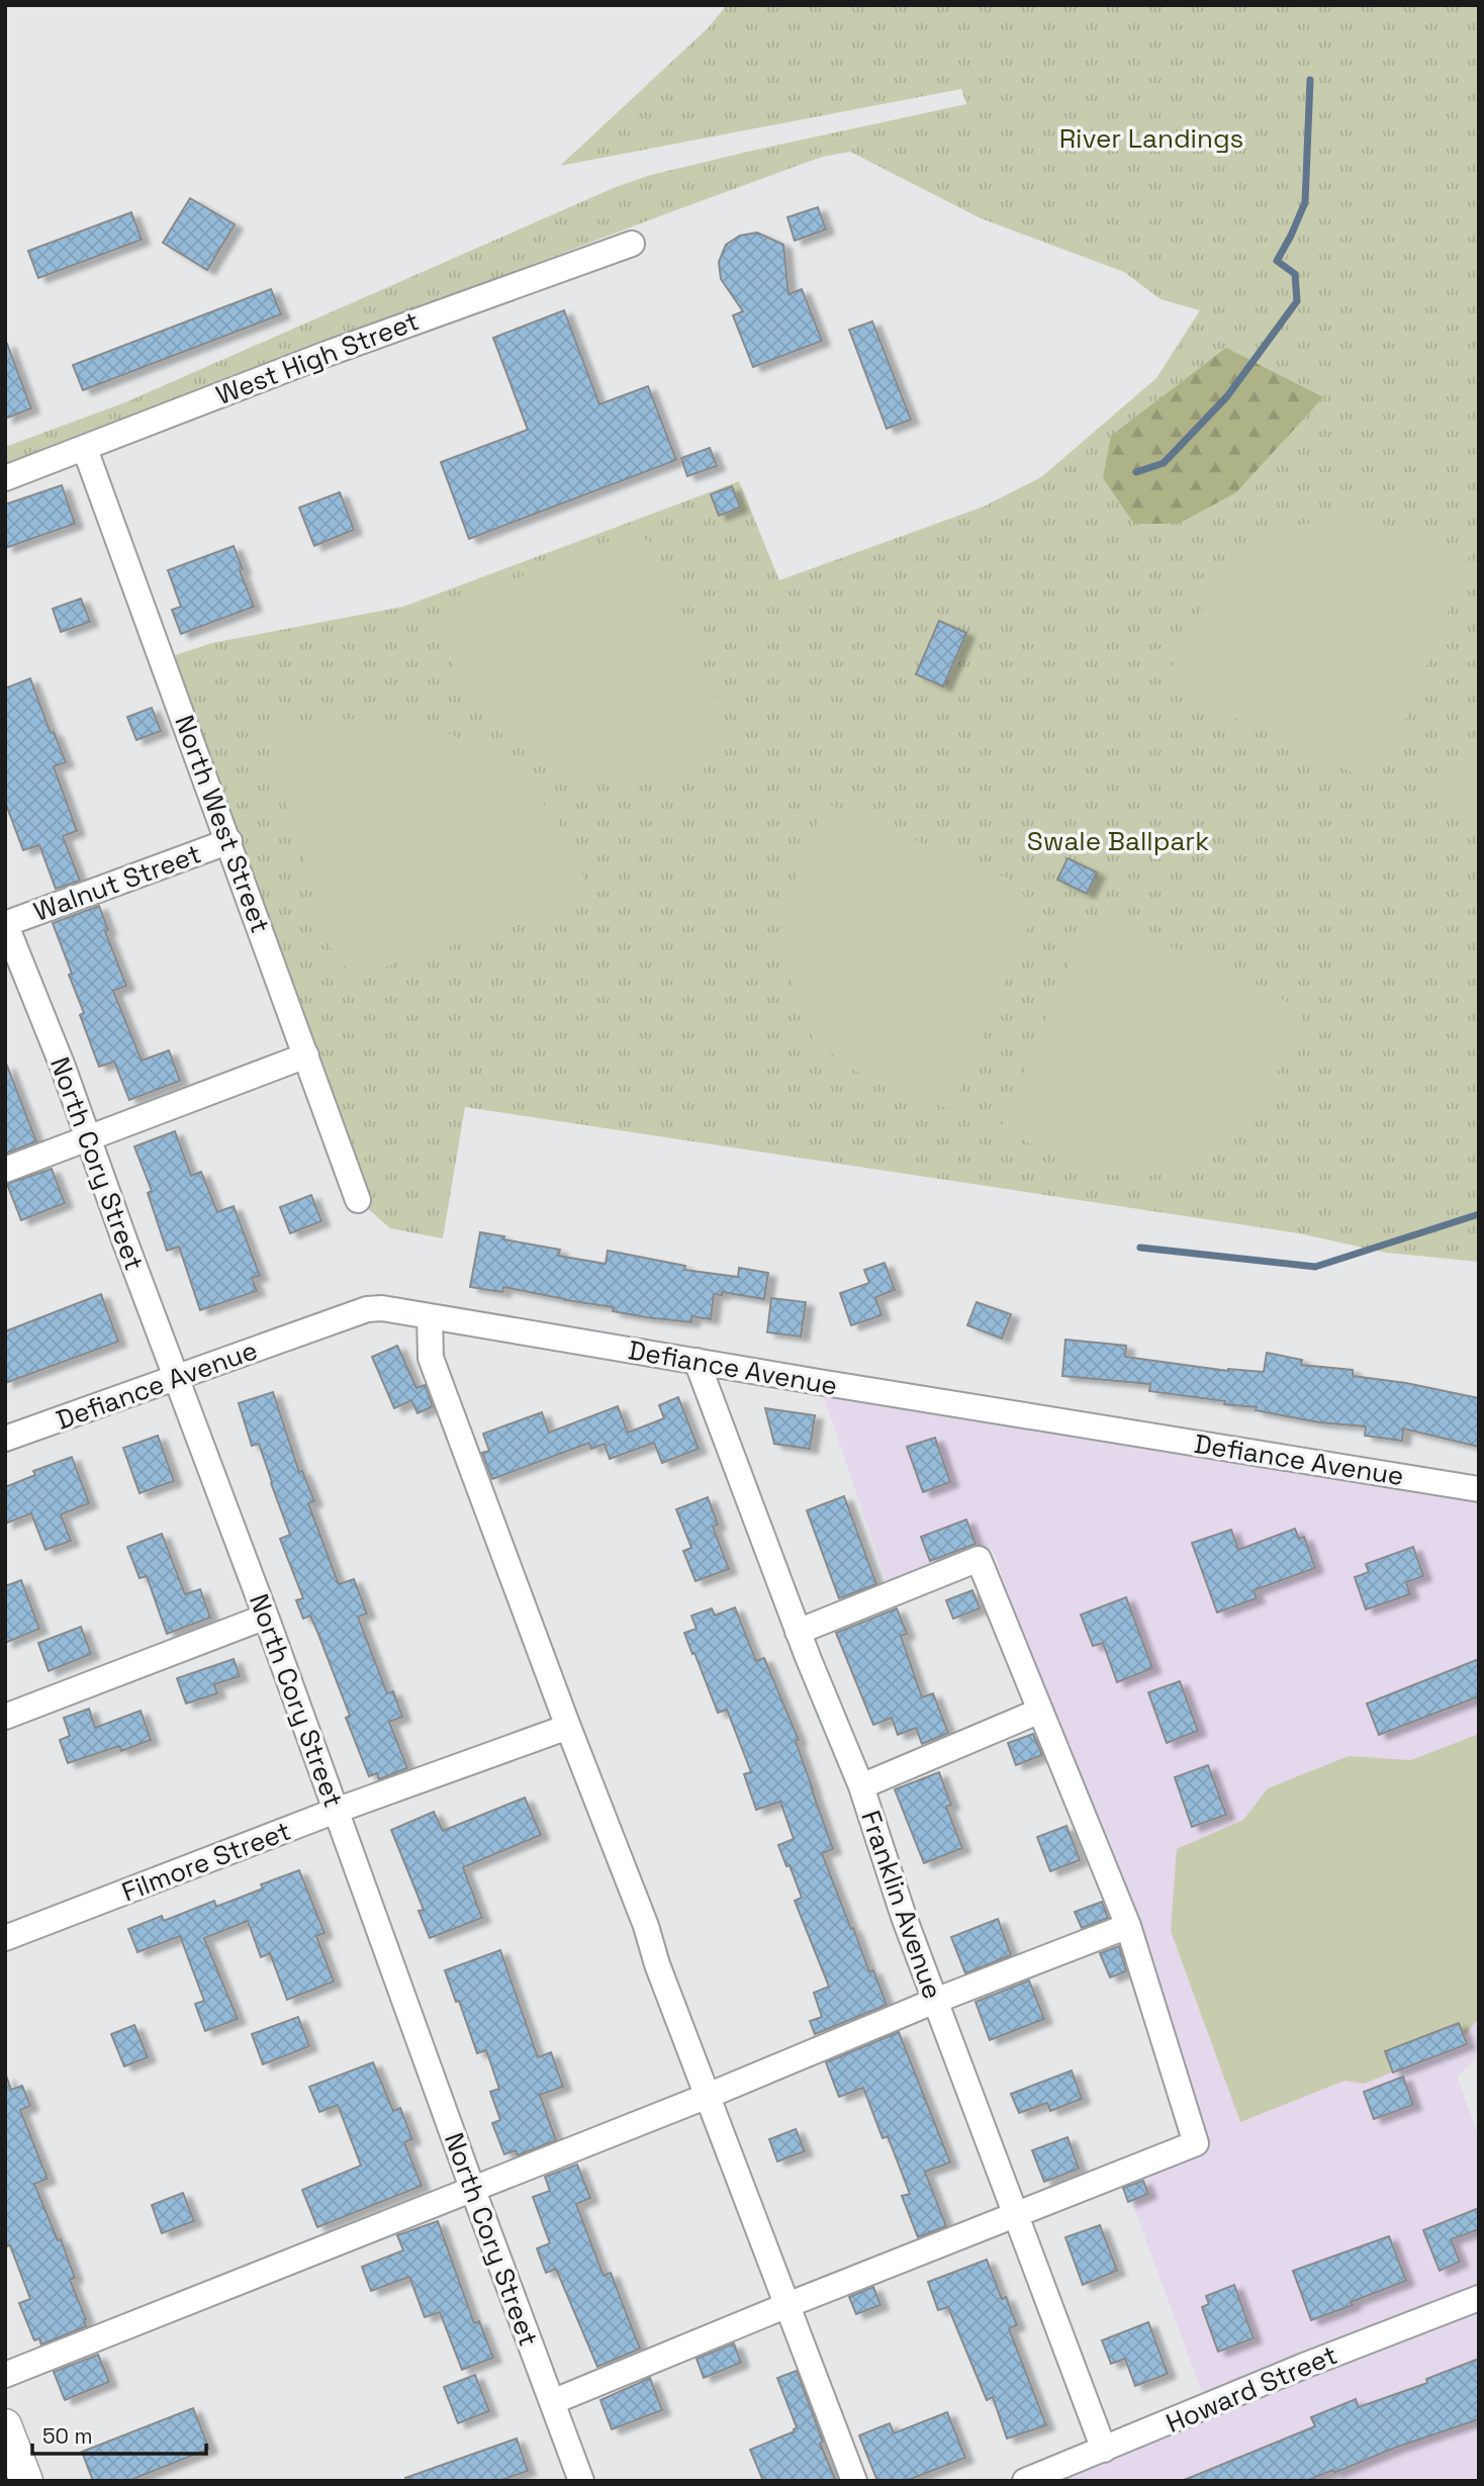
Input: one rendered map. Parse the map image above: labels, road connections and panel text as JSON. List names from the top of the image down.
{
  "streets": {
    "street": [
      "West High Street",
      "North West Street",
      "Walnut Street",
      "North Cory Street",
      "Defiance Avenue",
      "Filmore Street",
      "Franklin Avenue",
      "Howard Street"
    ]
  },
  "crossings": [
    ["West High Street", "North West Street"],
    ["North West Street", "Walnut Street"],
    ["Walnut Street", "North Cory Street"],
    ["North Cory Street", "Defiance Avenue"],
    ["North Cory Street", "Filmore Street"],
    ["Defiance Avenue", "Franklin Avenue"],
    ["Franklin Avenue", "Howard Street"]
  ],
  "parks": ["River Landings", "Swale Ballpark"],
  "scale_bar": "50 m"
}
